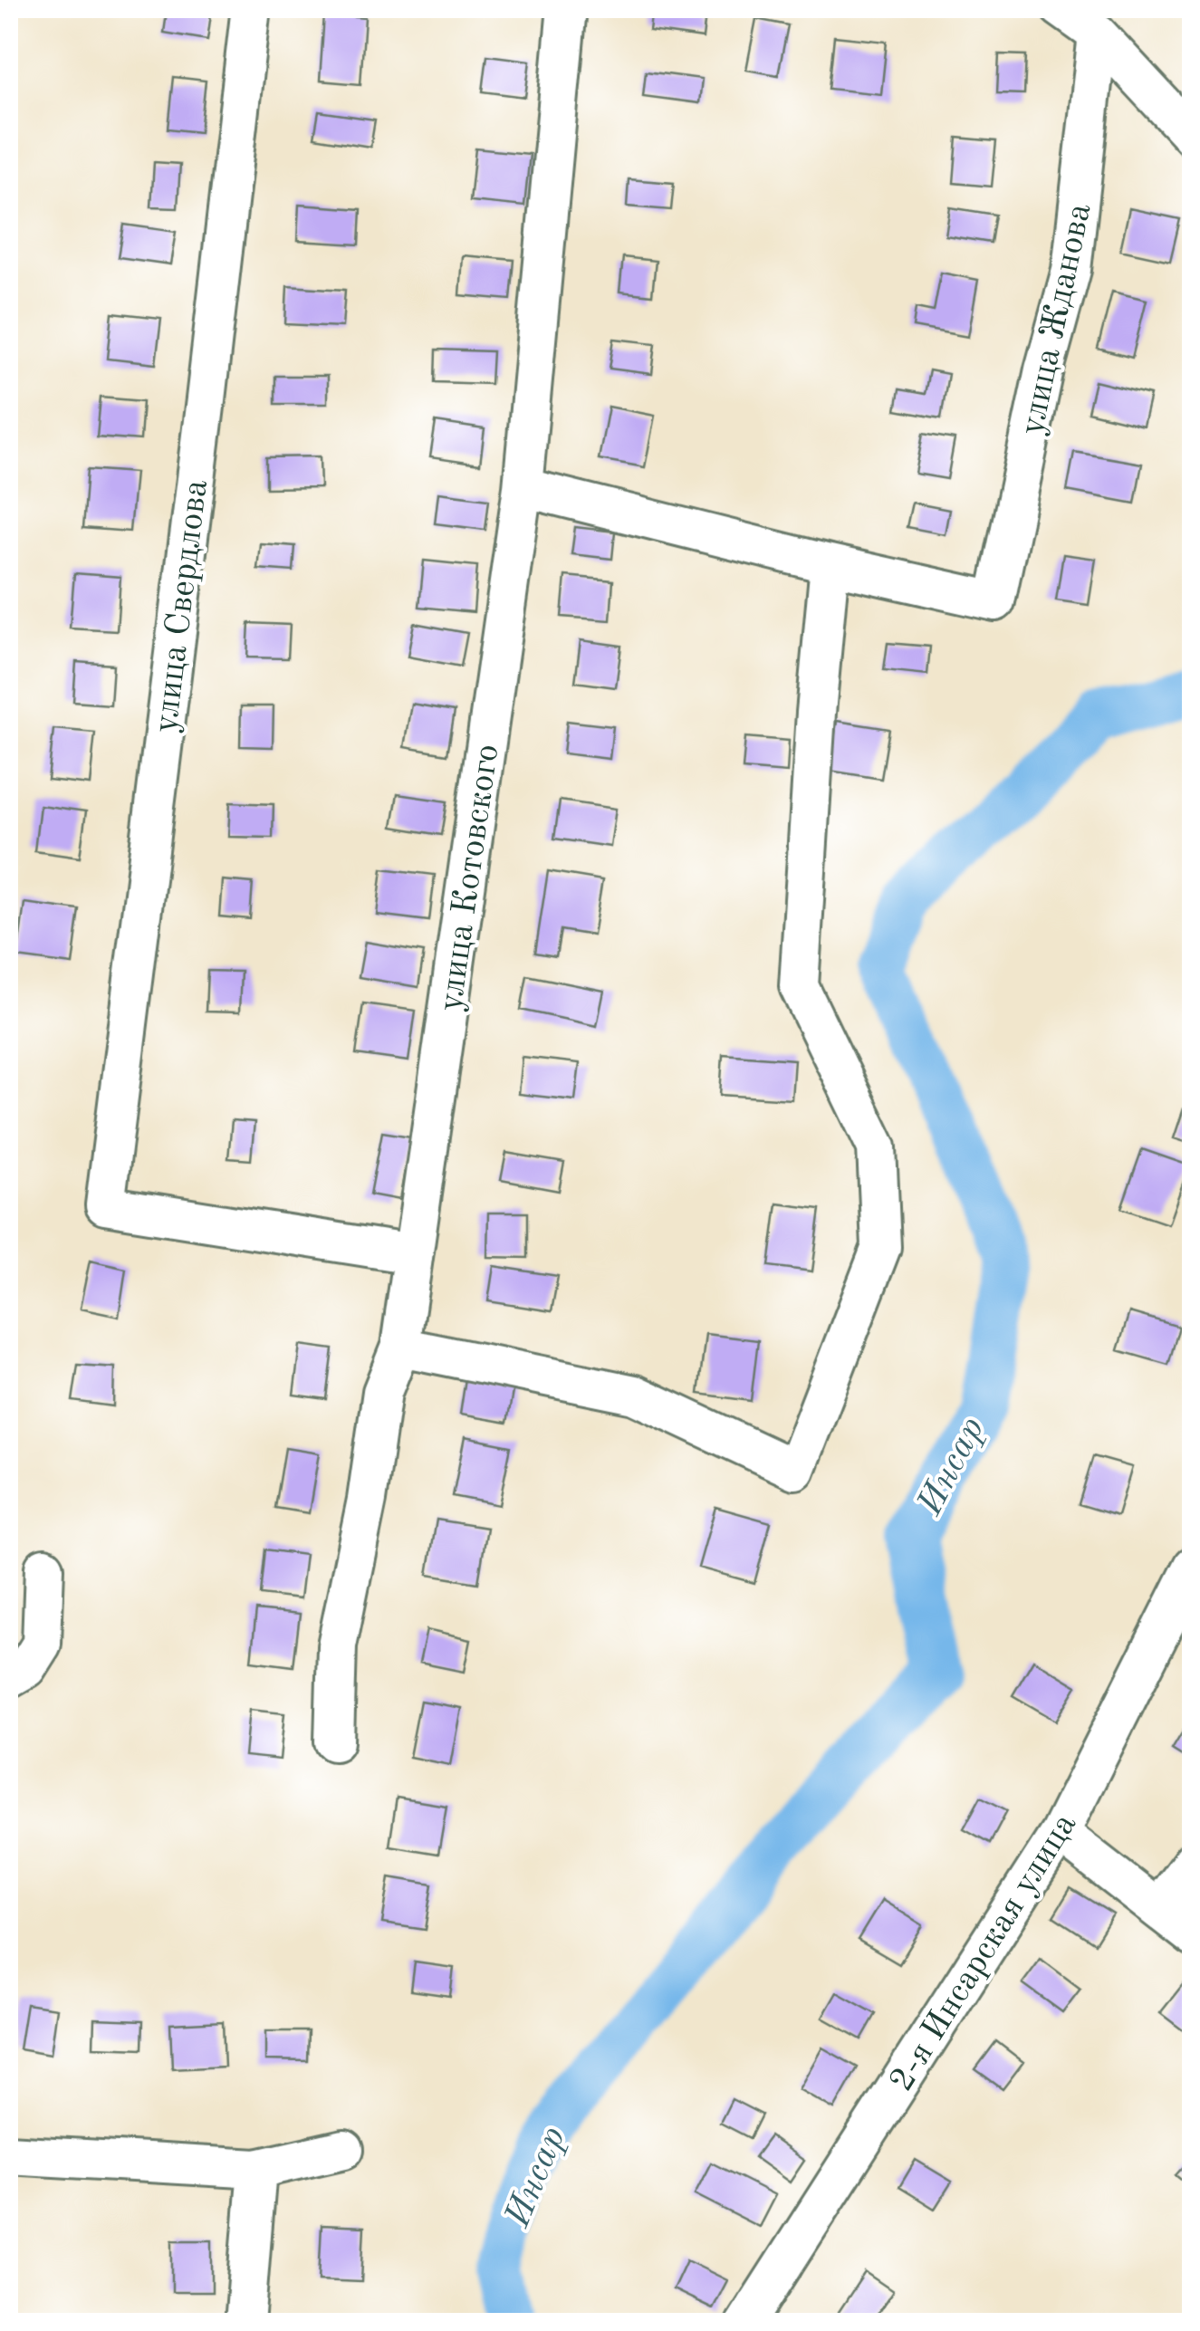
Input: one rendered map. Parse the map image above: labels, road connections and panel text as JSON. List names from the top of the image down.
{
  "streets": {
    "street": [
      "улица Жданова",
      "улица Свердлова",
      "улица Котовского",
      "2-я Инсарская улица"
    ]
  },
  "crossings": [
    ["улица Свердлова", "улица Котовского"]
  ],
  "water": ["Инсар"]
}
